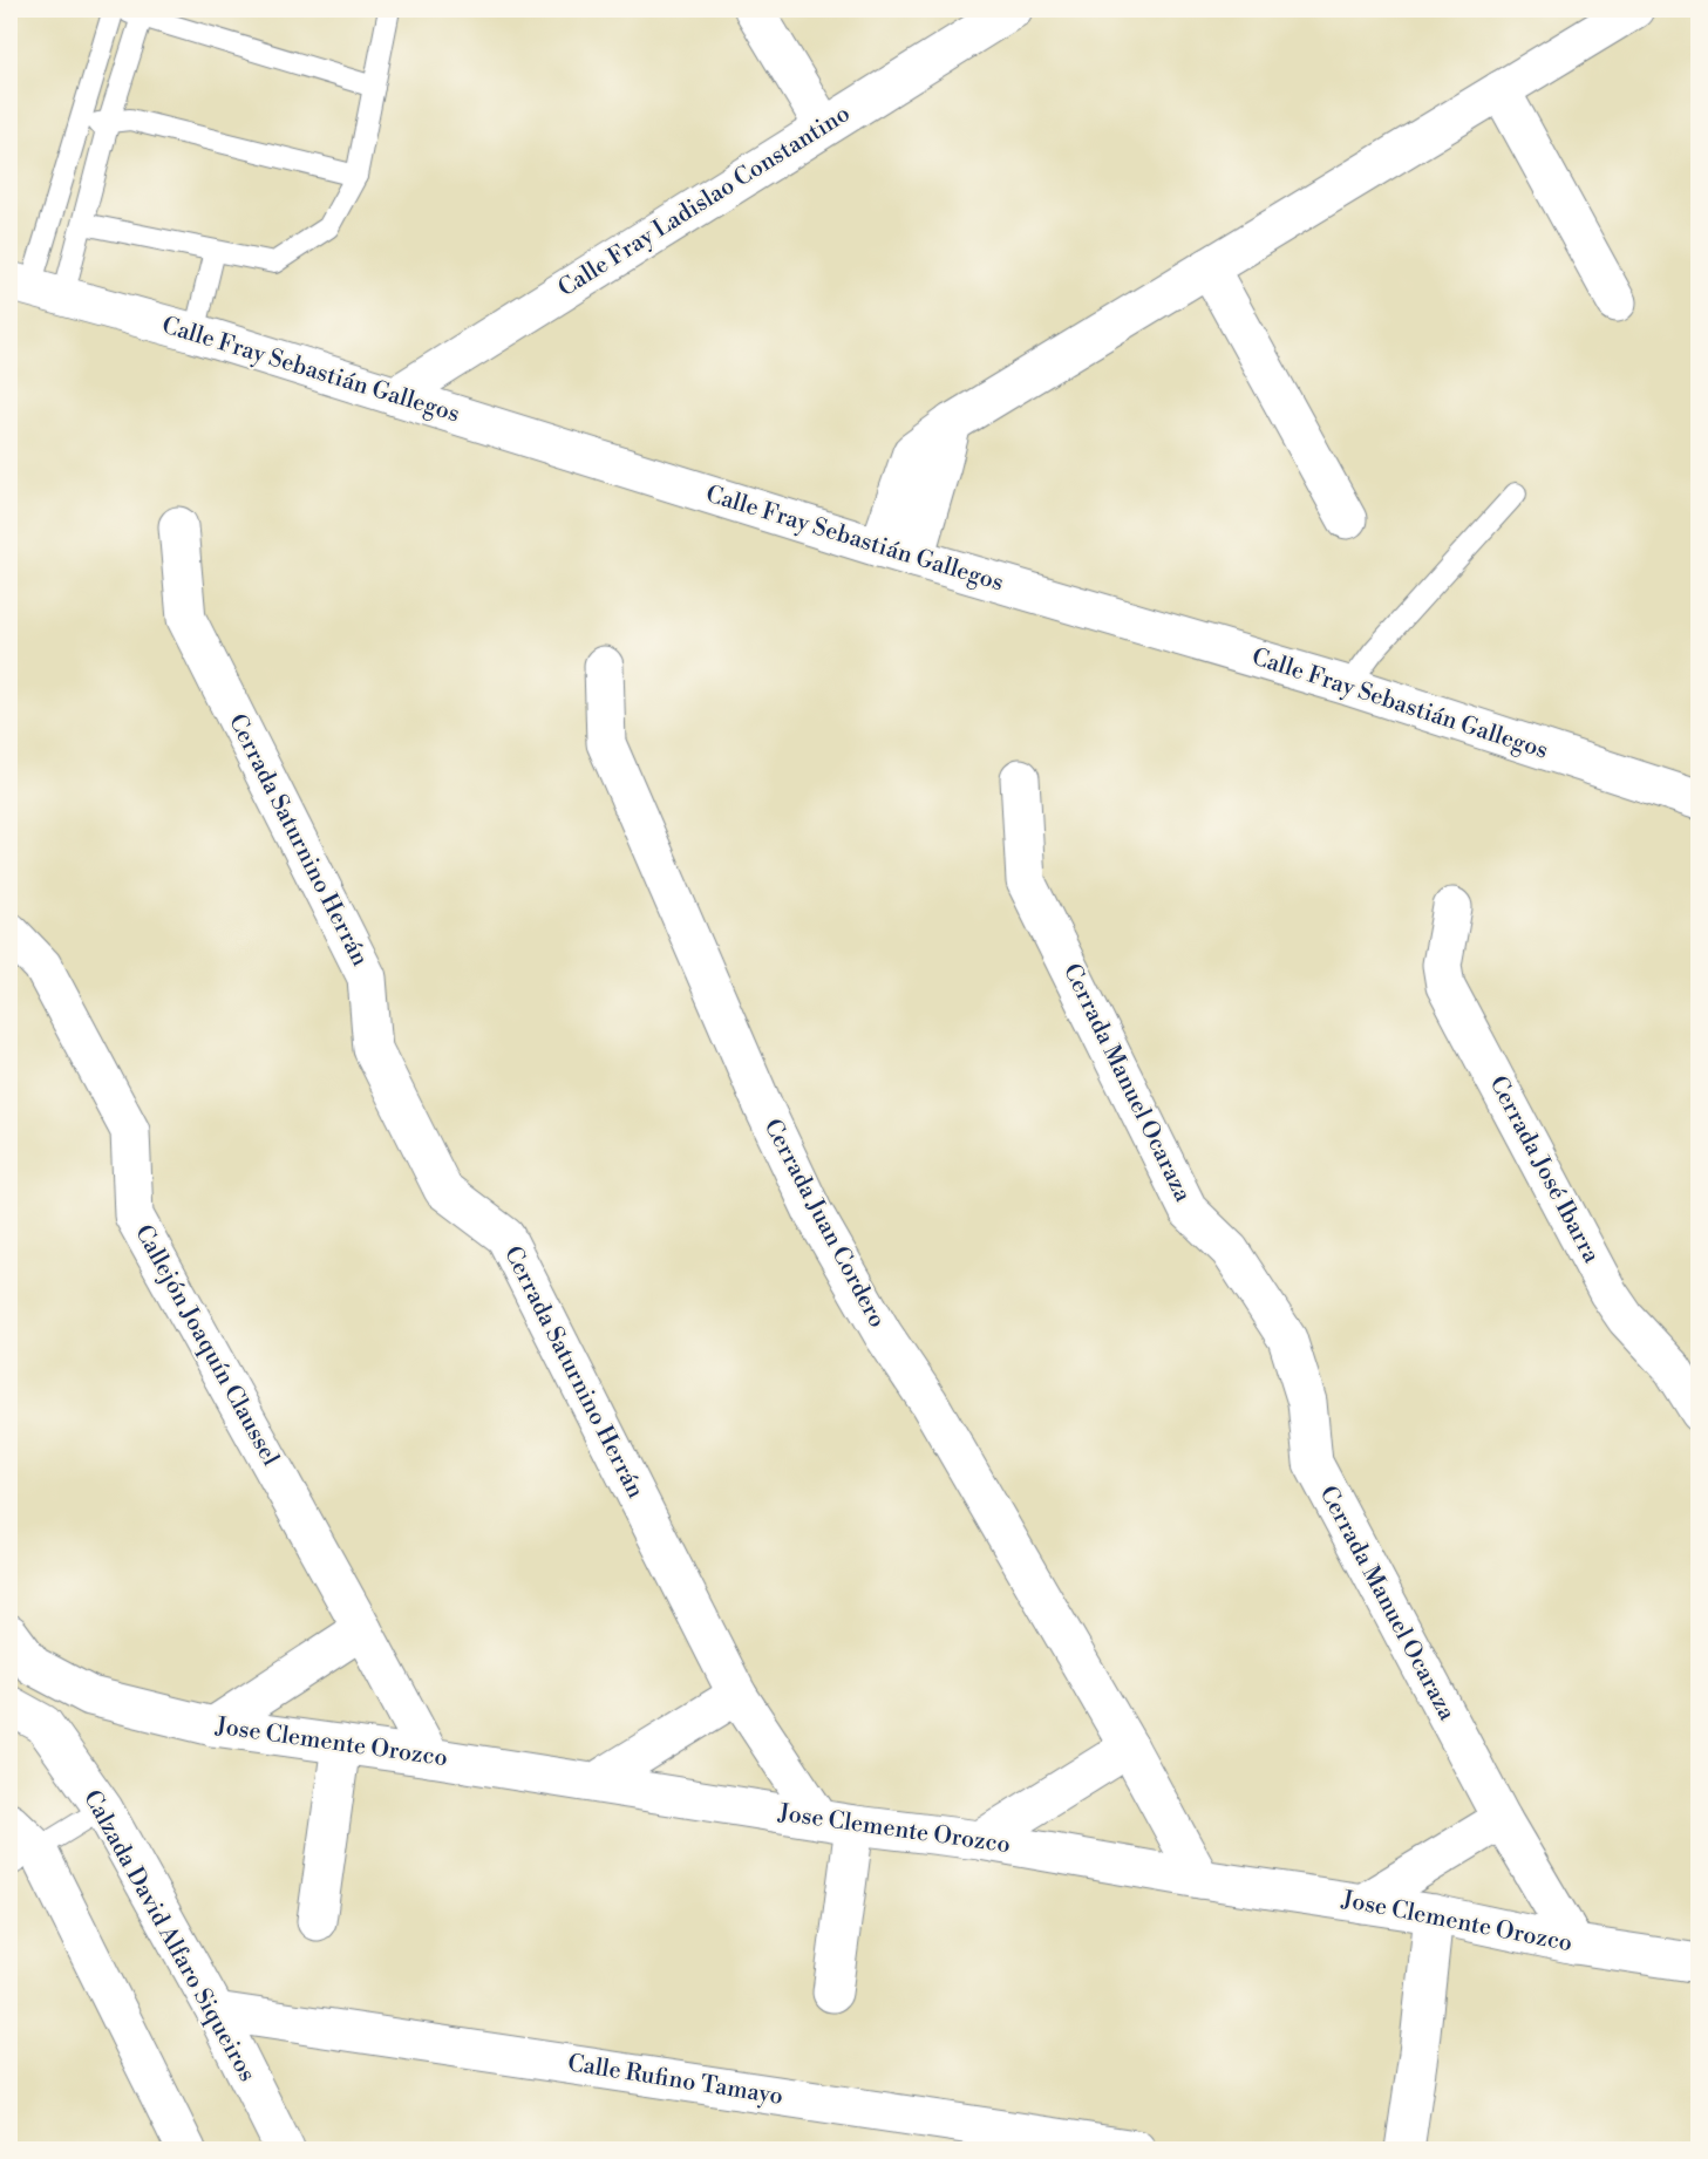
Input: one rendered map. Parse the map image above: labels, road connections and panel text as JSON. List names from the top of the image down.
{
  "streets": {
    "street": [
      "Calle Fray Ladislao Constantino",
      "Calle Fray Sebastián Gallegos",
      "Cerrada Saturnino Herrán",
      "Cerrada Manuel Ocaraza",
      "Cerrada José Ibarra",
      "Cerrada Juan Cordero",
      "Callejón Joaquín Claussel",
      "Jose Clemente Orozco",
      "Calzada David Alfaro Siqueiros",
      "Calle Rufino Tamayo"
    ]
  },
  "crossings": [
    ["Calle Fray Ladislao Constantino", "Calle Fray Sebastián Gallegos"],
    ["Cerrada Saturnino Herrán", "Jose Clemente Orozco"],
    ["Cerrada Manuel Ocaraza", "Jose Clemente Orozco"],
    ["Cerrada Juan Cordero", "Jose Clemente Orozco"],
    ["Callejón Joaquín Claussel", "Jose Clemente Orozco"],
    ["Calzada David Alfaro Siqueiros", "Calle Rufino Tamayo"]
  ]
}
